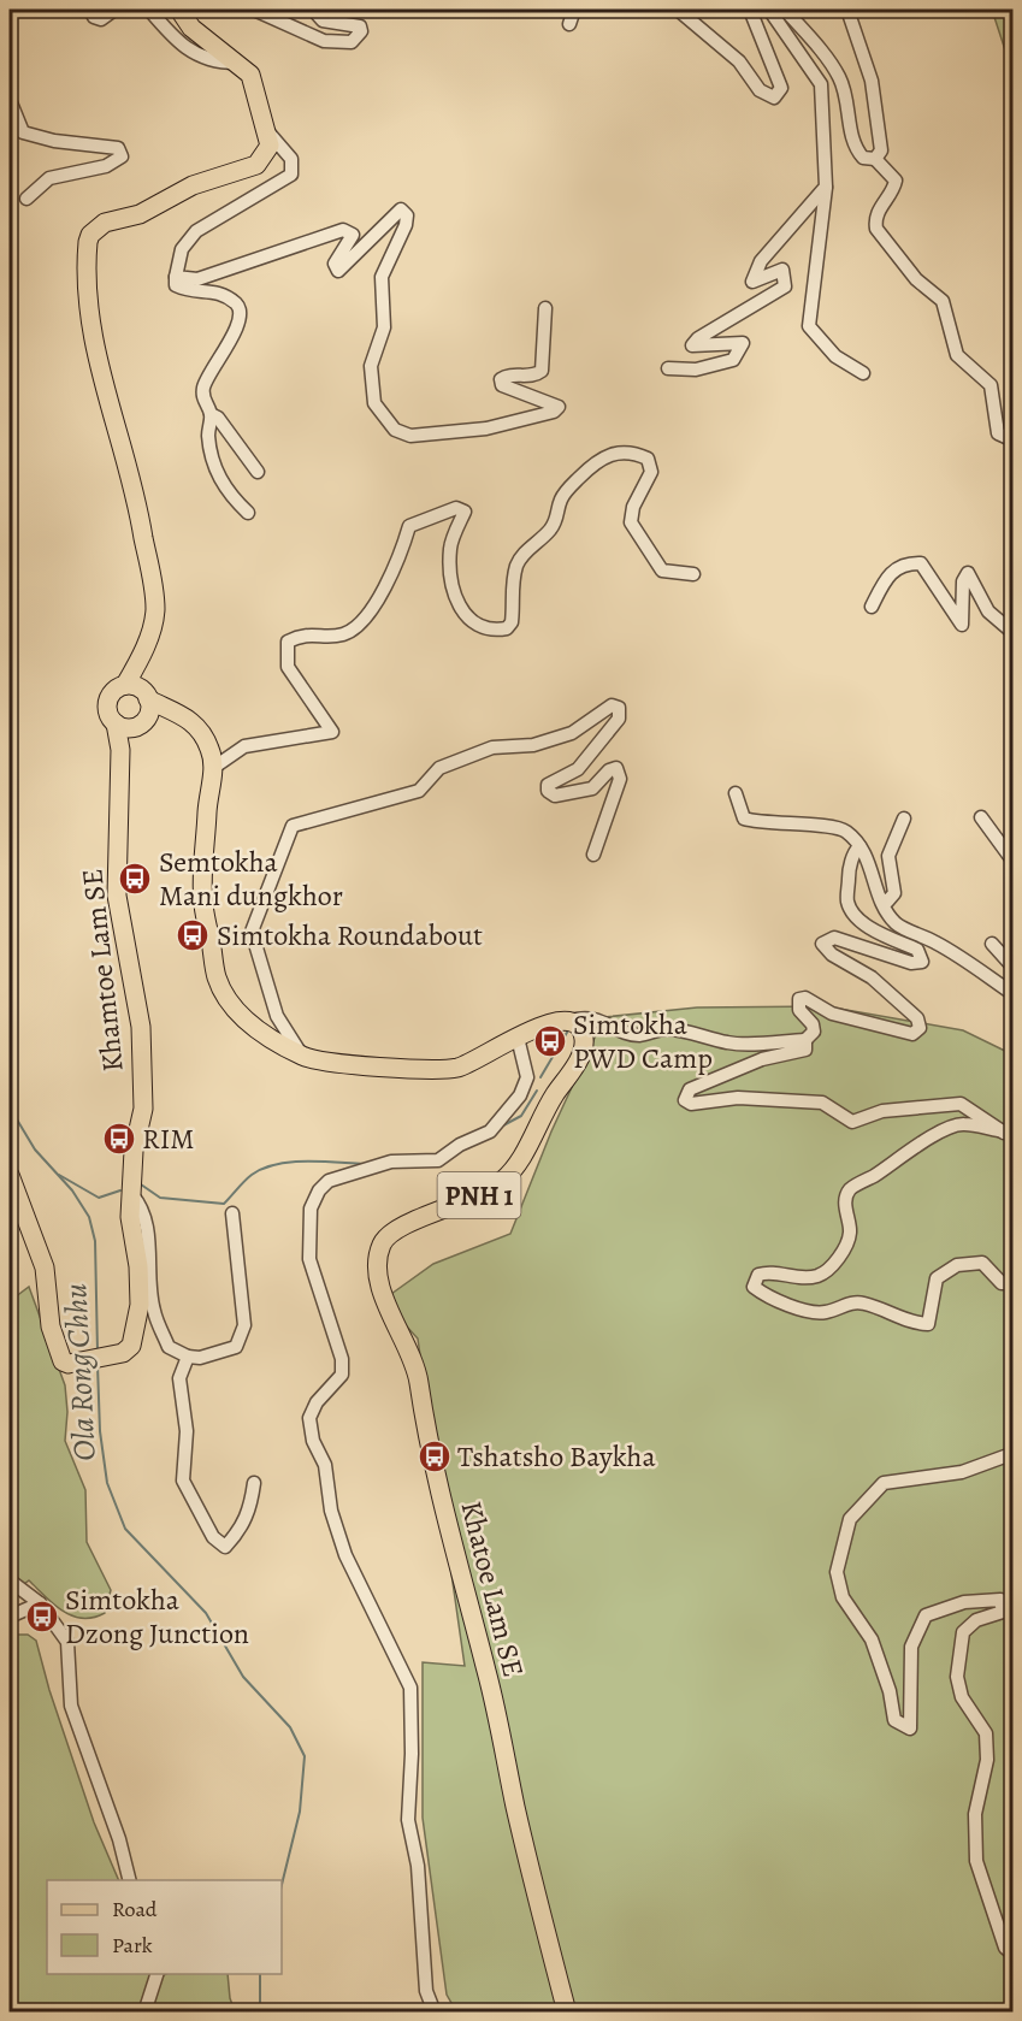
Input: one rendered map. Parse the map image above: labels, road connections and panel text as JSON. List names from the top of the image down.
{
  "streets": {
    "main road": ["Khamtoe Lam SE", "PNH 1", "Khatoe Lam SE"]
  },
  "water": ["Ola Rong Chhu"],
  "places": {
    "bus stop": [
      "Semtokha Mani dungkhor",
      "Simtokha Roundabout",
      "Simtokha PWD Camp",
      "RIM",
      "Tshatsho Baykha",
      "Simtokha Dzong Junction"
    ]
  },
  "legend": ["Road", "Park"]
}
